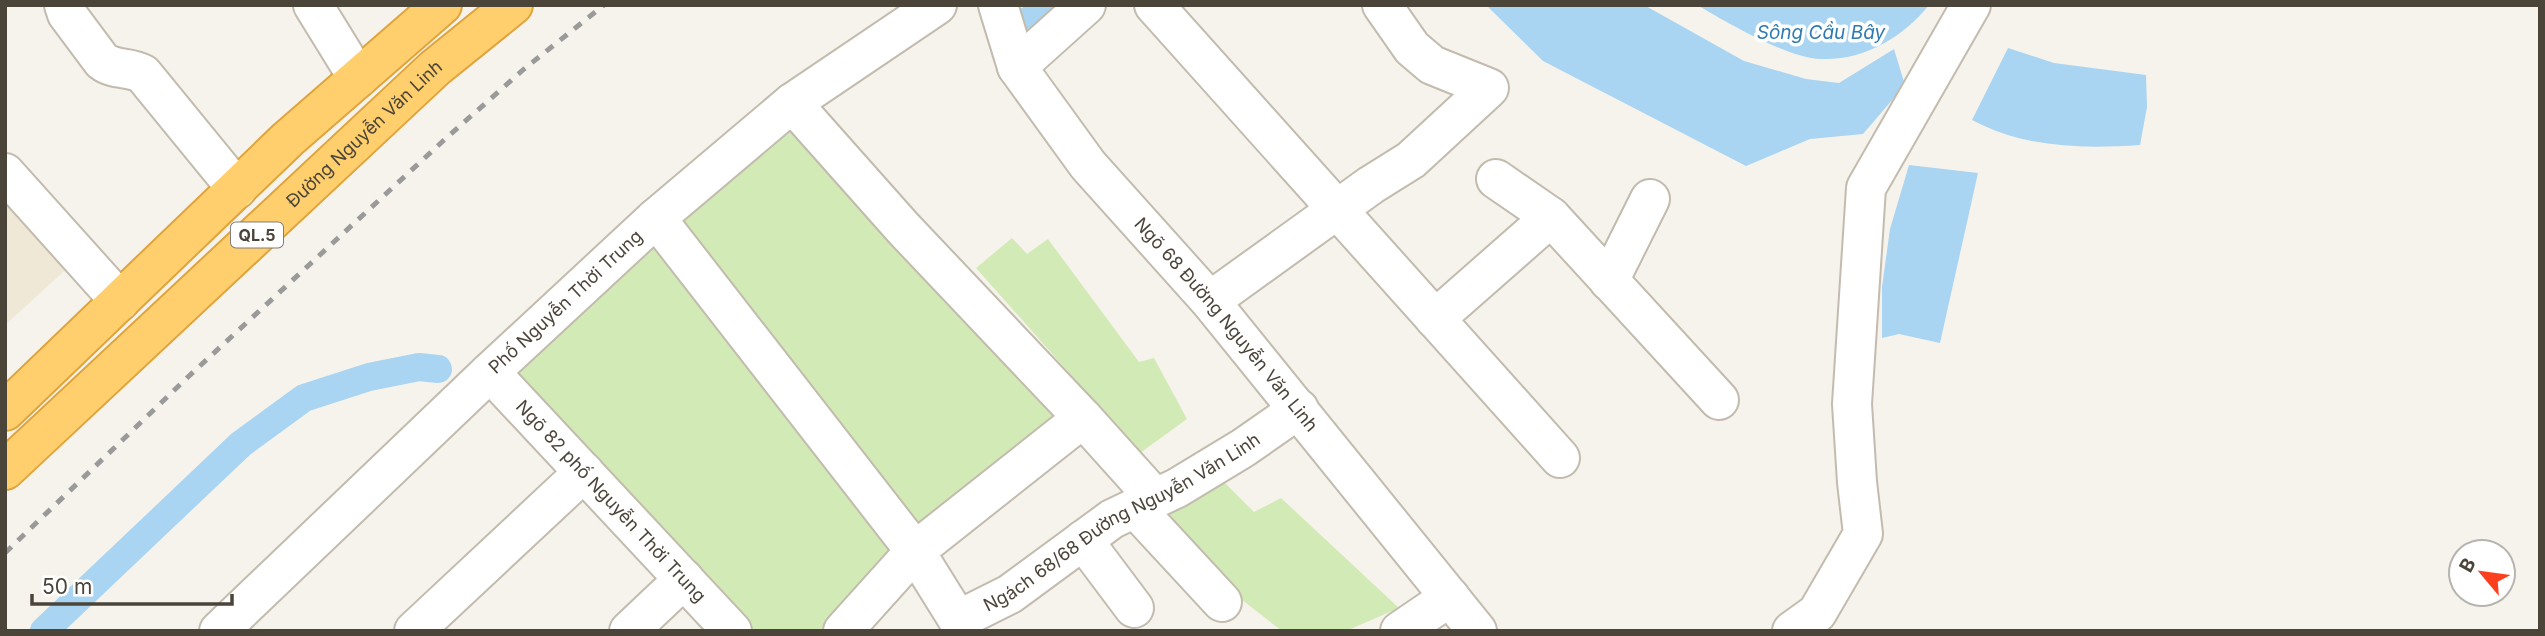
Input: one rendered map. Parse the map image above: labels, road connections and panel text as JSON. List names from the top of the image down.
{
  "streets": {
    "highway": ["Đường Nguyễn Văn Linh", "QL.5"],
    "street": [
      "Phố Nguyễn Thời Trung",
      "Ngõ 68 Đường Nguyễn Văn Linh",
      "Ngõ 82 phố Nguyễn Thời Trung",
      "Ngách 68/68 Đường Nguyễn Văn Linh"
    ]
  },
  "crossings": [
    ["Phố Nguyễn Thời Trung", "Ngõ 82 phố Nguyễn Thời Trung"],
    ["Phố Nguyễn Thời Trung", "Ngách 68/68 Đường Nguyễn Văn Linh"],
    ["Ngõ 68 Đường Nguyễn Văn Linh", "Ngách 68/68 Đường Nguyễn Văn Linh"]
  ],
  "water": ["Sông Cầu Bây"],
  "scale_bar": "50 m",
  "north": "top left"
}
